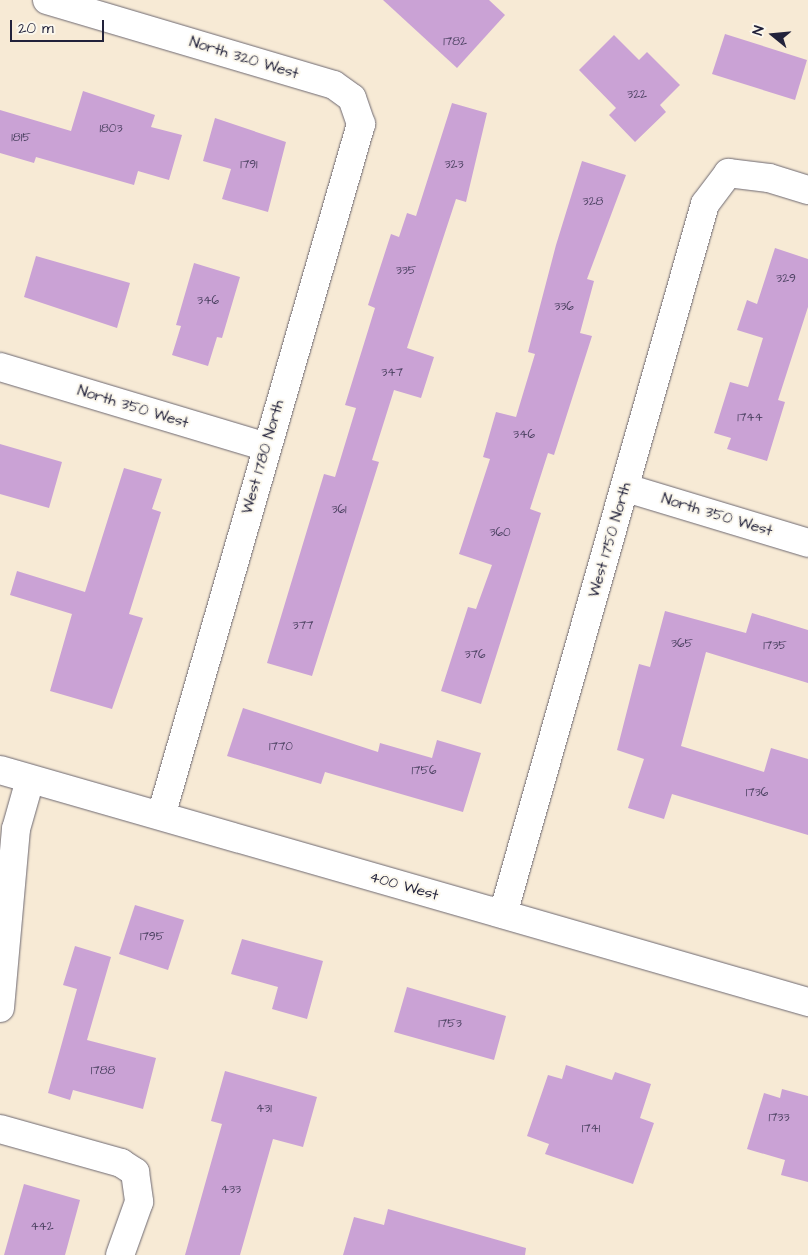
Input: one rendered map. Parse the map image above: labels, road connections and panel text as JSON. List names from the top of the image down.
{
  "streets": {
    "street": [
      "North 320 West",
      "North 350 West",
      "West 1780 North",
      "West 1750 North",
      "400 West"
    ]
  },
  "crossings": [
    ["North 320 West", "West 1780 North"],
    ["North 350 West", "West 1780 North"],
    ["North 350 West", "West 1750 North"],
    ["West 1780 North", "400 West"],
    ["West 1750 North", "400 West"]
  ],
  "house_numbers": [
    "1782",
    "322",
    "1803",
    "1815",
    "1791",
    "323",
    "328",
    "335",
    "329",
    "346",
    "336",
    "347",
    "1744",
    "346",
    "361",
    "360",
    "377",
    "365",
    "1735",
    "376",
    "1770",
    "1756",
    "1736",
    "1795",
    "1753",
    "1788",
    "431",
    "1733",
    "1741",
    "433",
    "442"
  ],
  "scale_bar": "20 m",
  "north": "left"
}
